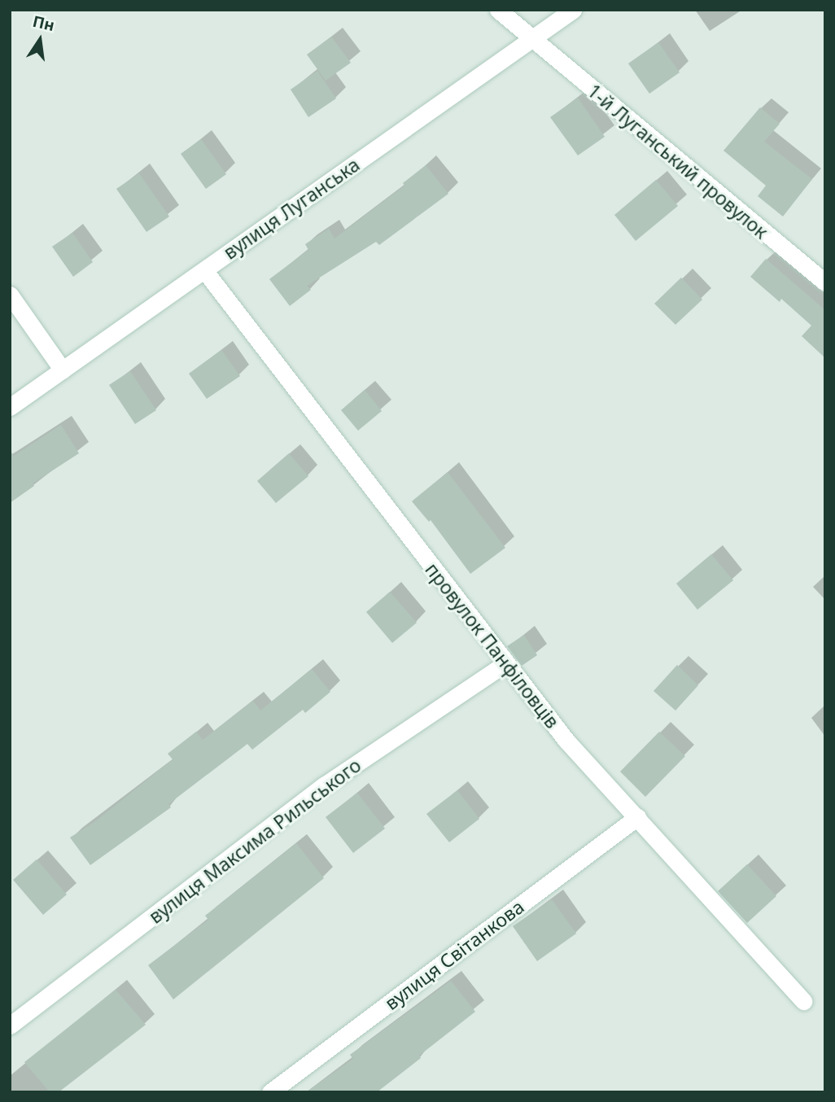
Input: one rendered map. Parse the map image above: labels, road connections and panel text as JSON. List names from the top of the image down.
{
  "streets": {
    "street": [
      "1-й Луганський провулок",
      "вулиця Луганська",
      "провулок Панфіловців",
      "вулиця Максима Рильського",
      "вулиця Світанкова"
    ]
  },
  "crossings": [
    ["1-й Луганський провулок", "вулиця Луганська"],
    ["вулиця Луганська", "провулок Панфіловців"],
    ["провулок Панфіловців", "вулиця Максима Рильського"],
    ["провулок Панфіловців", "вулиця Світанкова"]
  ],
  "north": "top"
}
